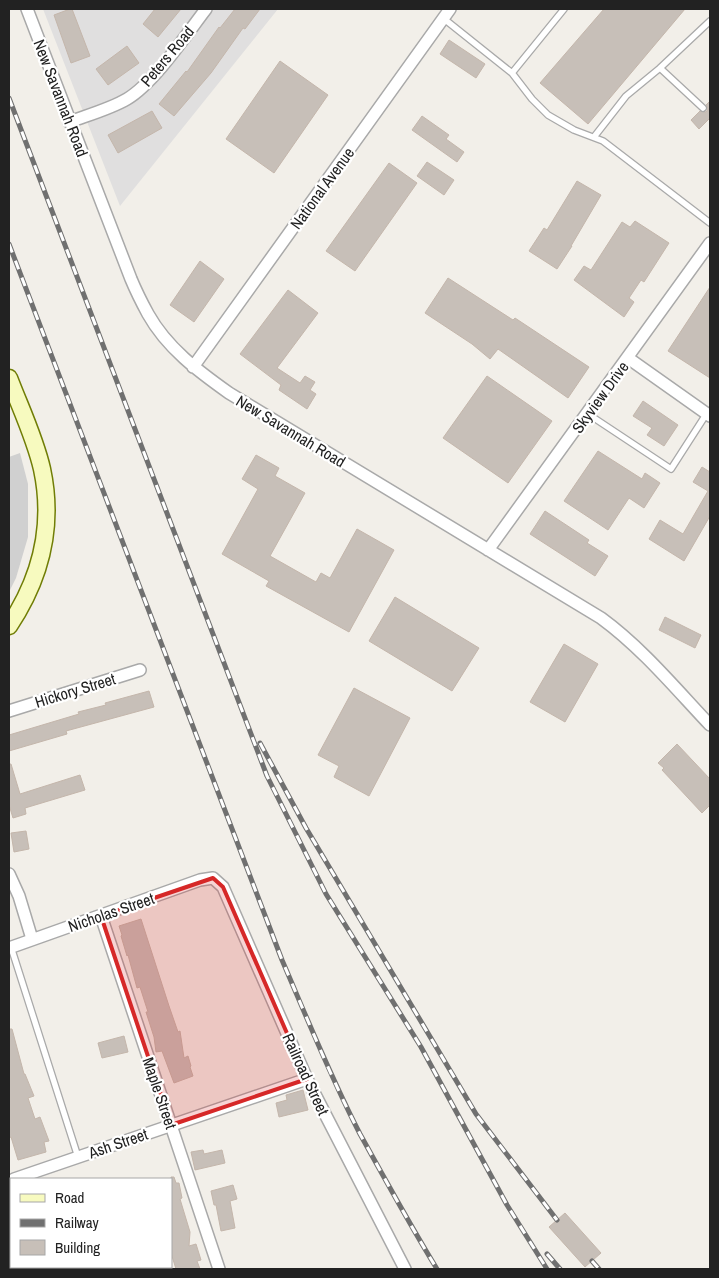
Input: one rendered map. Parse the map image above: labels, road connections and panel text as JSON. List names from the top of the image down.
{
  "streets": {
    "street": [
      "Peters Road",
      "New Savannah Road",
      "National Avenue",
      "Skyview Drive",
      "Hickory Street",
      "Nicholas Street",
      "Railroad Street",
      "Maple Street",
      "Ash Street"
    ]
  },
  "crossings": [
    ["Peters Road", "New Savannah Road"],
    ["New Savannah Road", "National Avenue"],
    ["New Savannah Road", "Skyview Drive"],
    ["Nicholas Street", "Railroad Street"],
    ["Nicholas Street", "Maple Street"],
    ["Railroad Street", "Ash Street"],
    ["Maple Street", "Ash Street"]
  ],
  "legend": ["Road", "Railway", "Building"]
}
